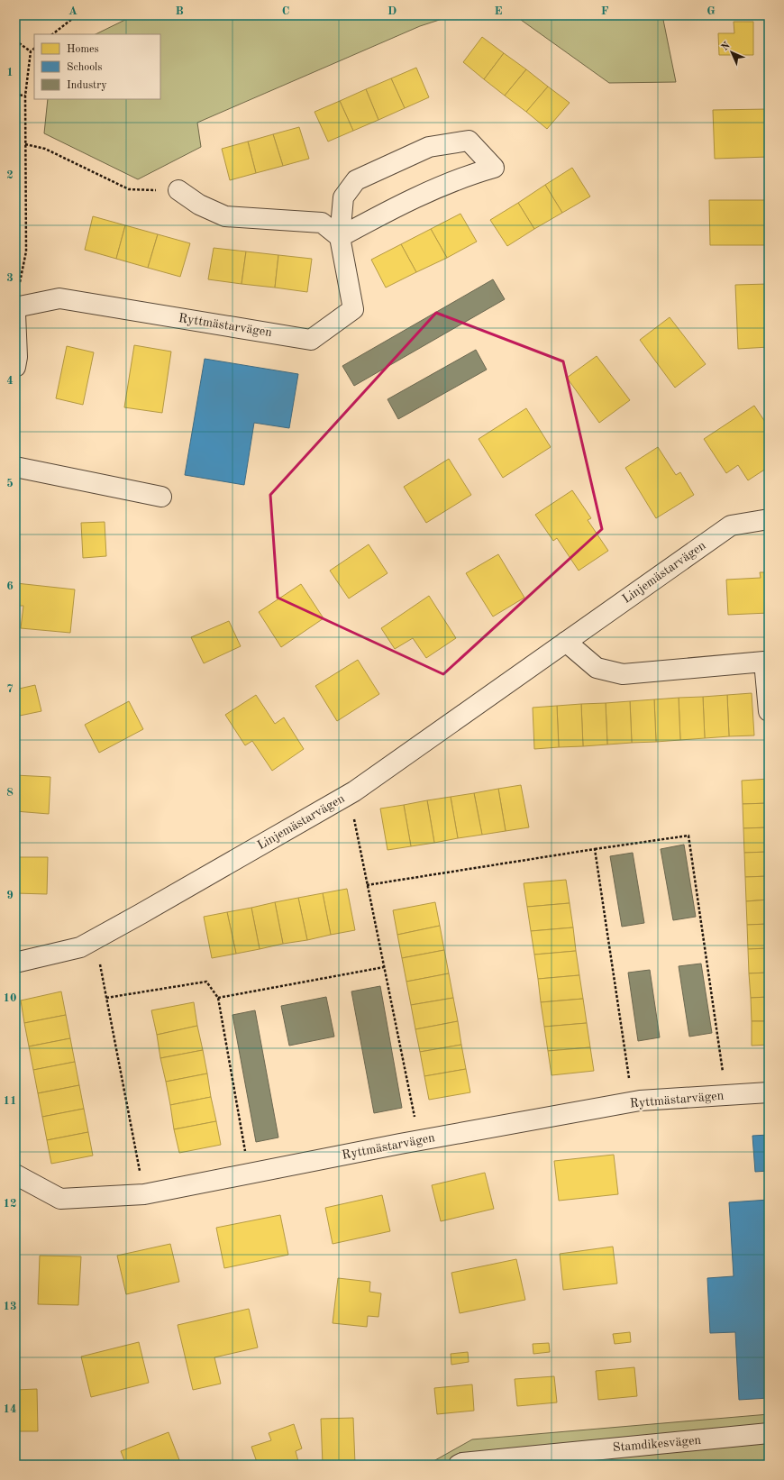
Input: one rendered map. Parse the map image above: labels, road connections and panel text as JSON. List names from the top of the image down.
{
  "streets": {
    "street": ["Ryttmästarvägen", "Linjemästarvägen", "Stamdikesvägen"]
  },
  "legend": ["Homes", "Schools", "Industry"],
  "north": "top left",
  "grid": {
    "columns": [
      "A",
      "B",
      "C",
      "D",
      "E",
      "F",
      "G"
    ],
    "rows": [
      "1",
      "2",
      "3",
      "4",
      "5",
      "6",
      "7",
      "8",
      "9",
      "10",
      "11",
      "12",
      "13",
      "14"
    ]
  }
}
